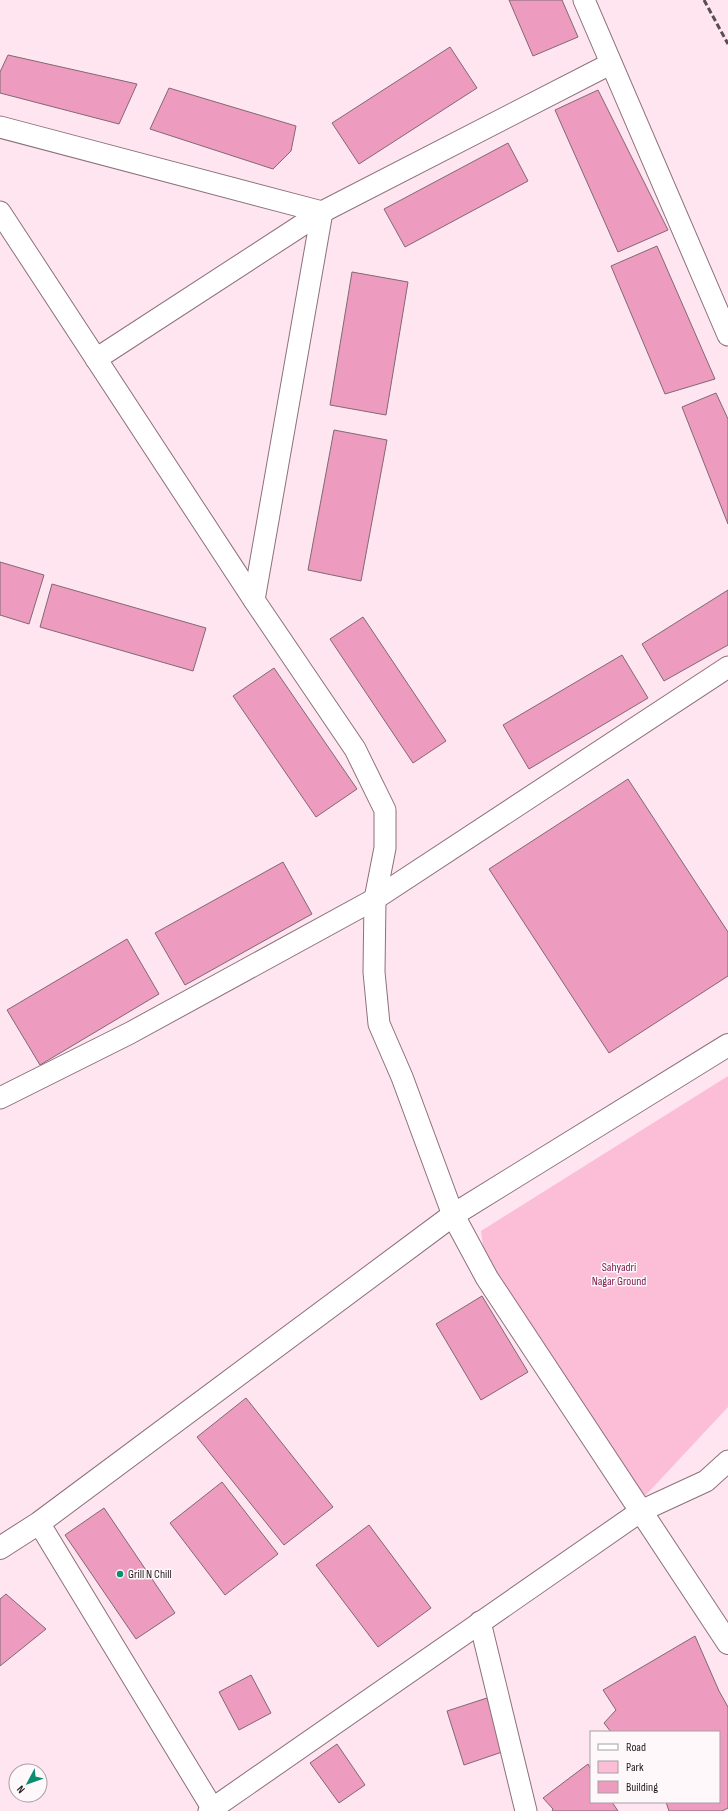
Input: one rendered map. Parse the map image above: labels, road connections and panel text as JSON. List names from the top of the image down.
{
  "parks": ["Sahyadri Nagar Ground"],
  "places": ["Grill N Chill"],
  "legend": ["Road", "Park", "Building"],
  "north": "bottom left"
}
